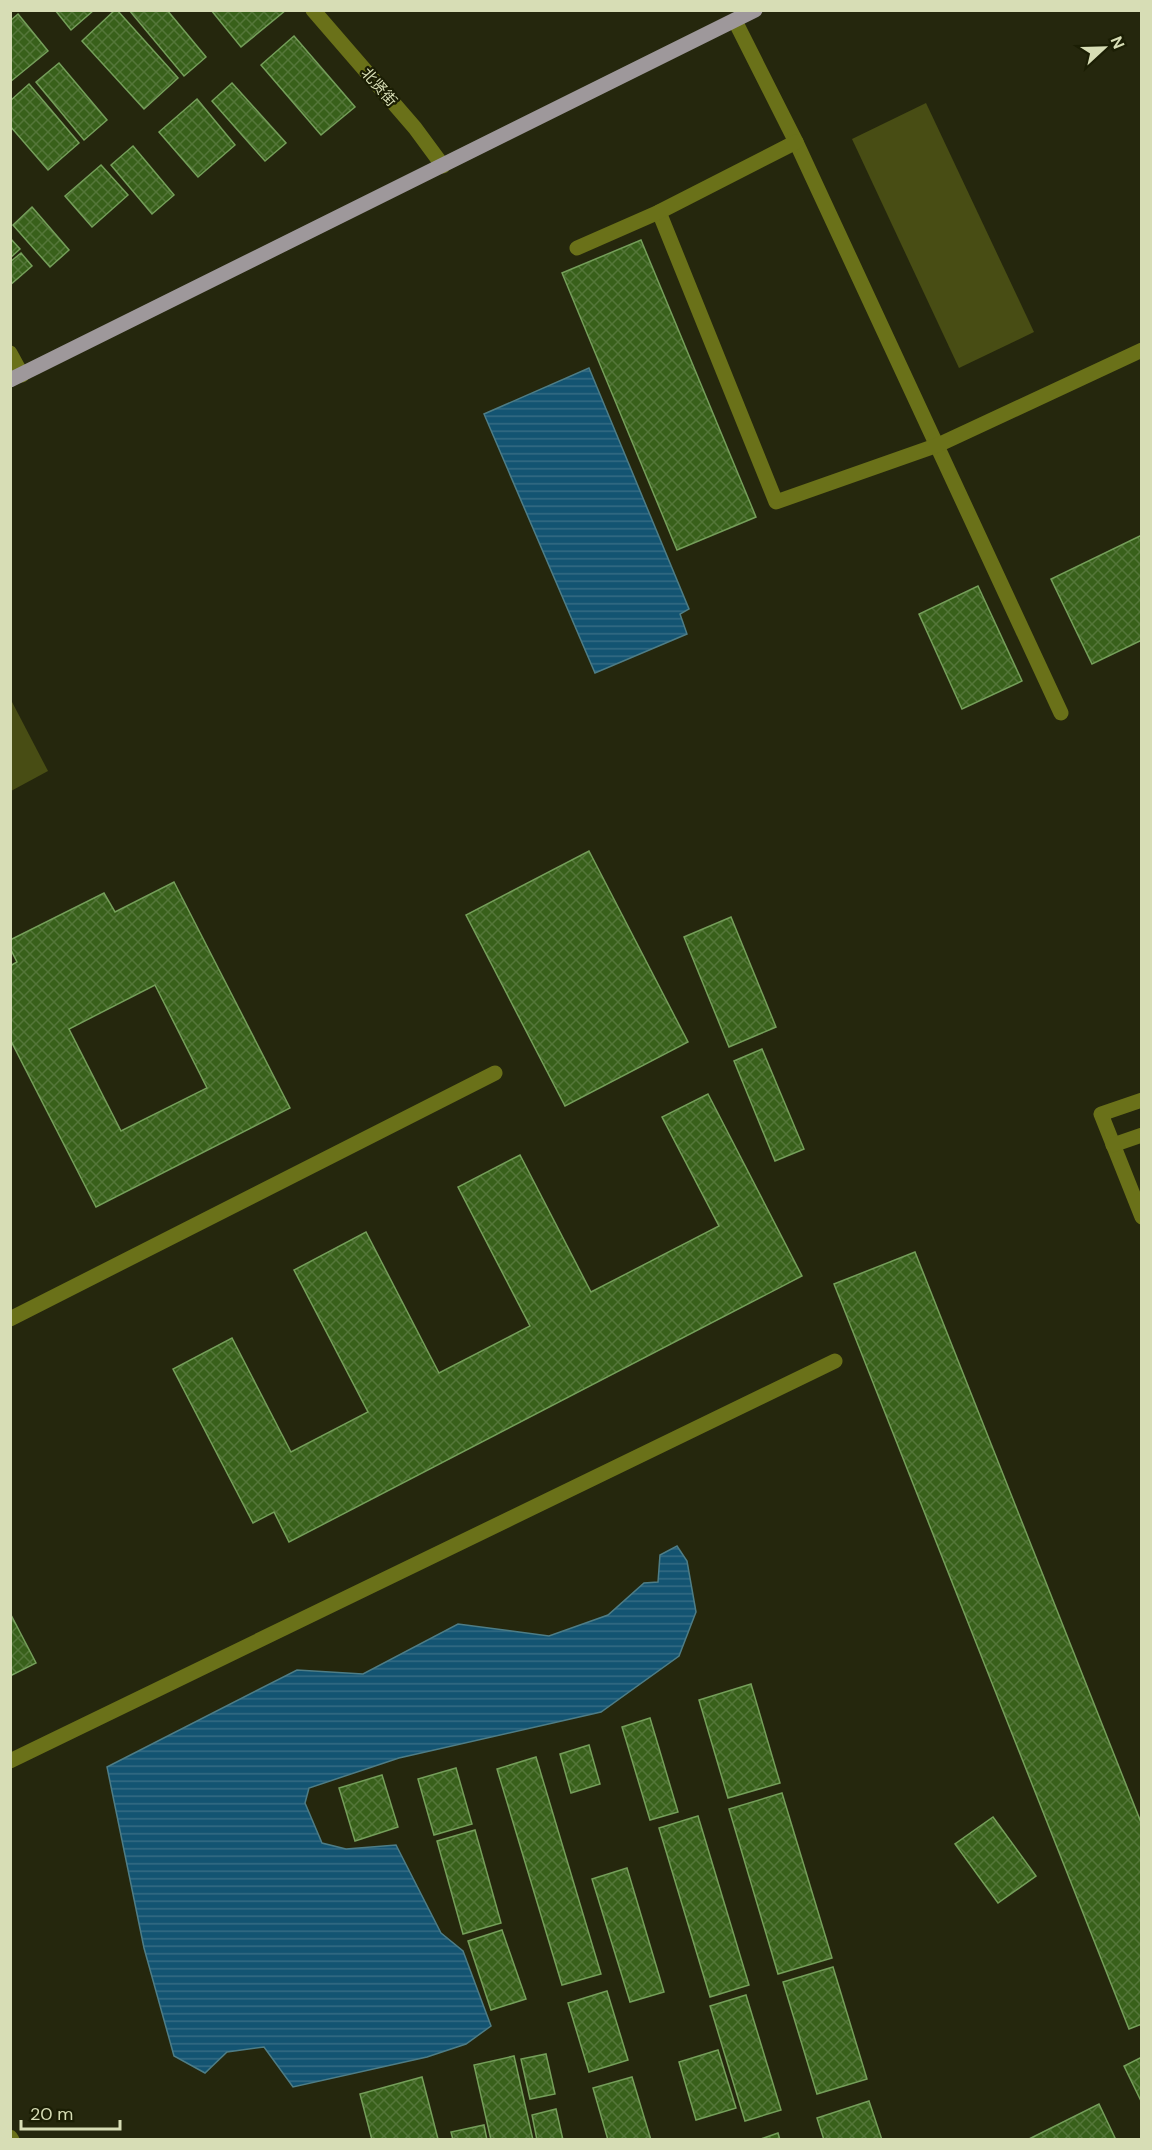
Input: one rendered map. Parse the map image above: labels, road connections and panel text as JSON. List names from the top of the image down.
{
  "streets": {
    "street": ["北贤街"]
  },
  "scale_bar": "20 m",
  "north": "right"
}
